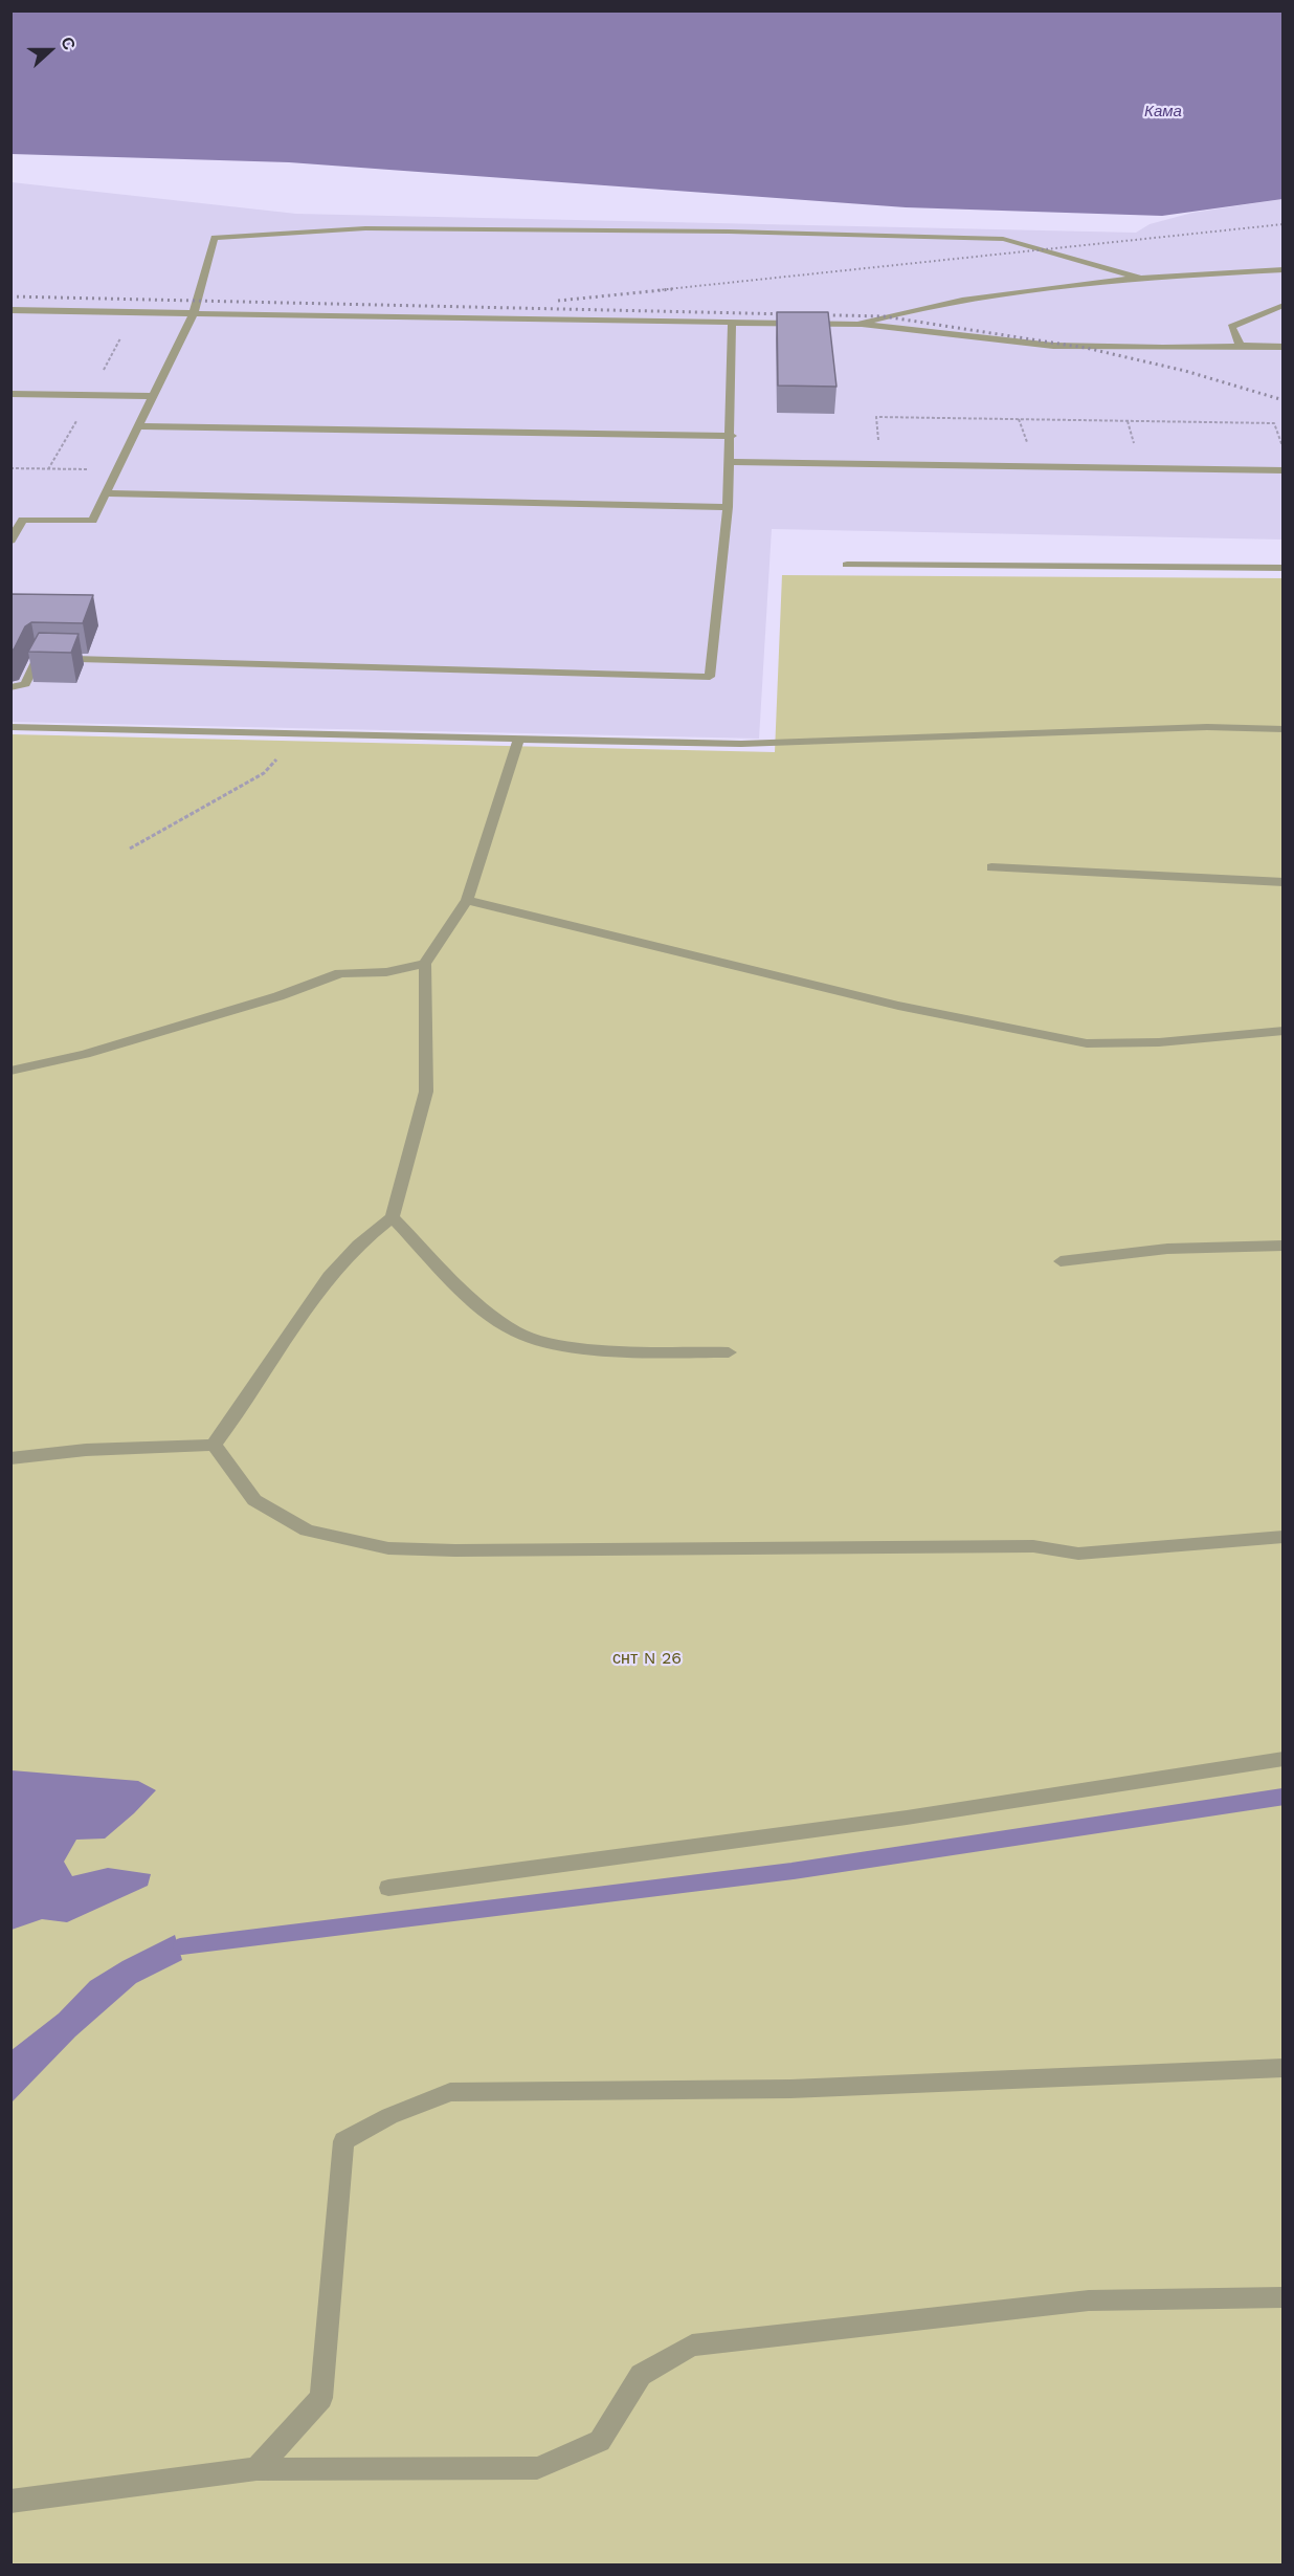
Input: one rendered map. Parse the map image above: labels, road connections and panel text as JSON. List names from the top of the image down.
{
  "water": ["Кама"],
  "parks": ["снт N 26"],
  "north": "right"
}
